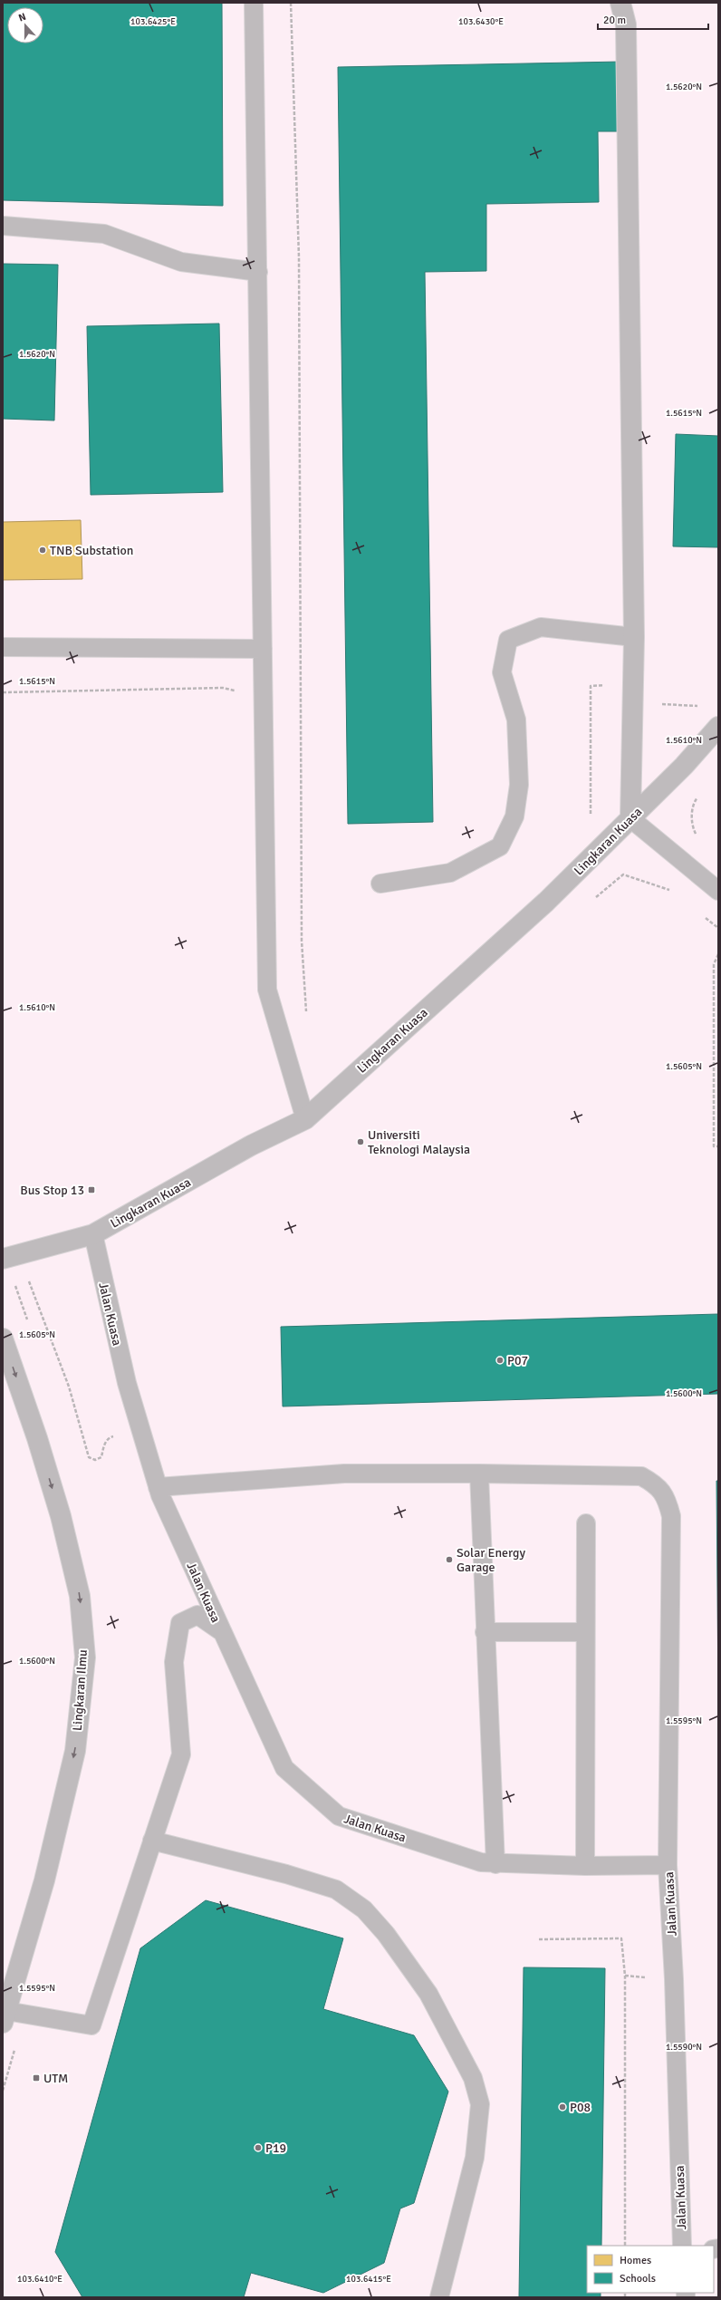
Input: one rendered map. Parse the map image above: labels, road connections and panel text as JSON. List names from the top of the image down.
{
  "streets": {
    "street": ["Lingkaran Kuasa", "Lingkaran Ilmu"],
    "lane": ["Jalan Kuasa"]
  },
  "crossings": [
    ["Lingkaran Kuasa", "Jalan Kuasa"]
  ],
  "one_way": ["Lingkaran Ilmu"],
  "places": {
    "other": [
      "TNB Substation",
      "Universiti Teknologi Malaysia",
      "P07",
      "Solar Energy Garage",
      "P08",
      "P19"
    ],
    "transit": ["Bus Stop 13", "UTM"]
  },
  "legend": ["Homes", "Schools"],
  "scale_bar": "20 m",
  "north": "top",
  "coordinates": [
    "103.6425°E",
    "103.6430°E",
    "1.5620°N",
    "1.5615°N",
    "1.5610°N",
    "1.5605°N",
    "1.5600°N",
    "1.5595°N",
    "1.5590°N",
    "103.6410°E",
    "103.6415°E"
  ]
}
